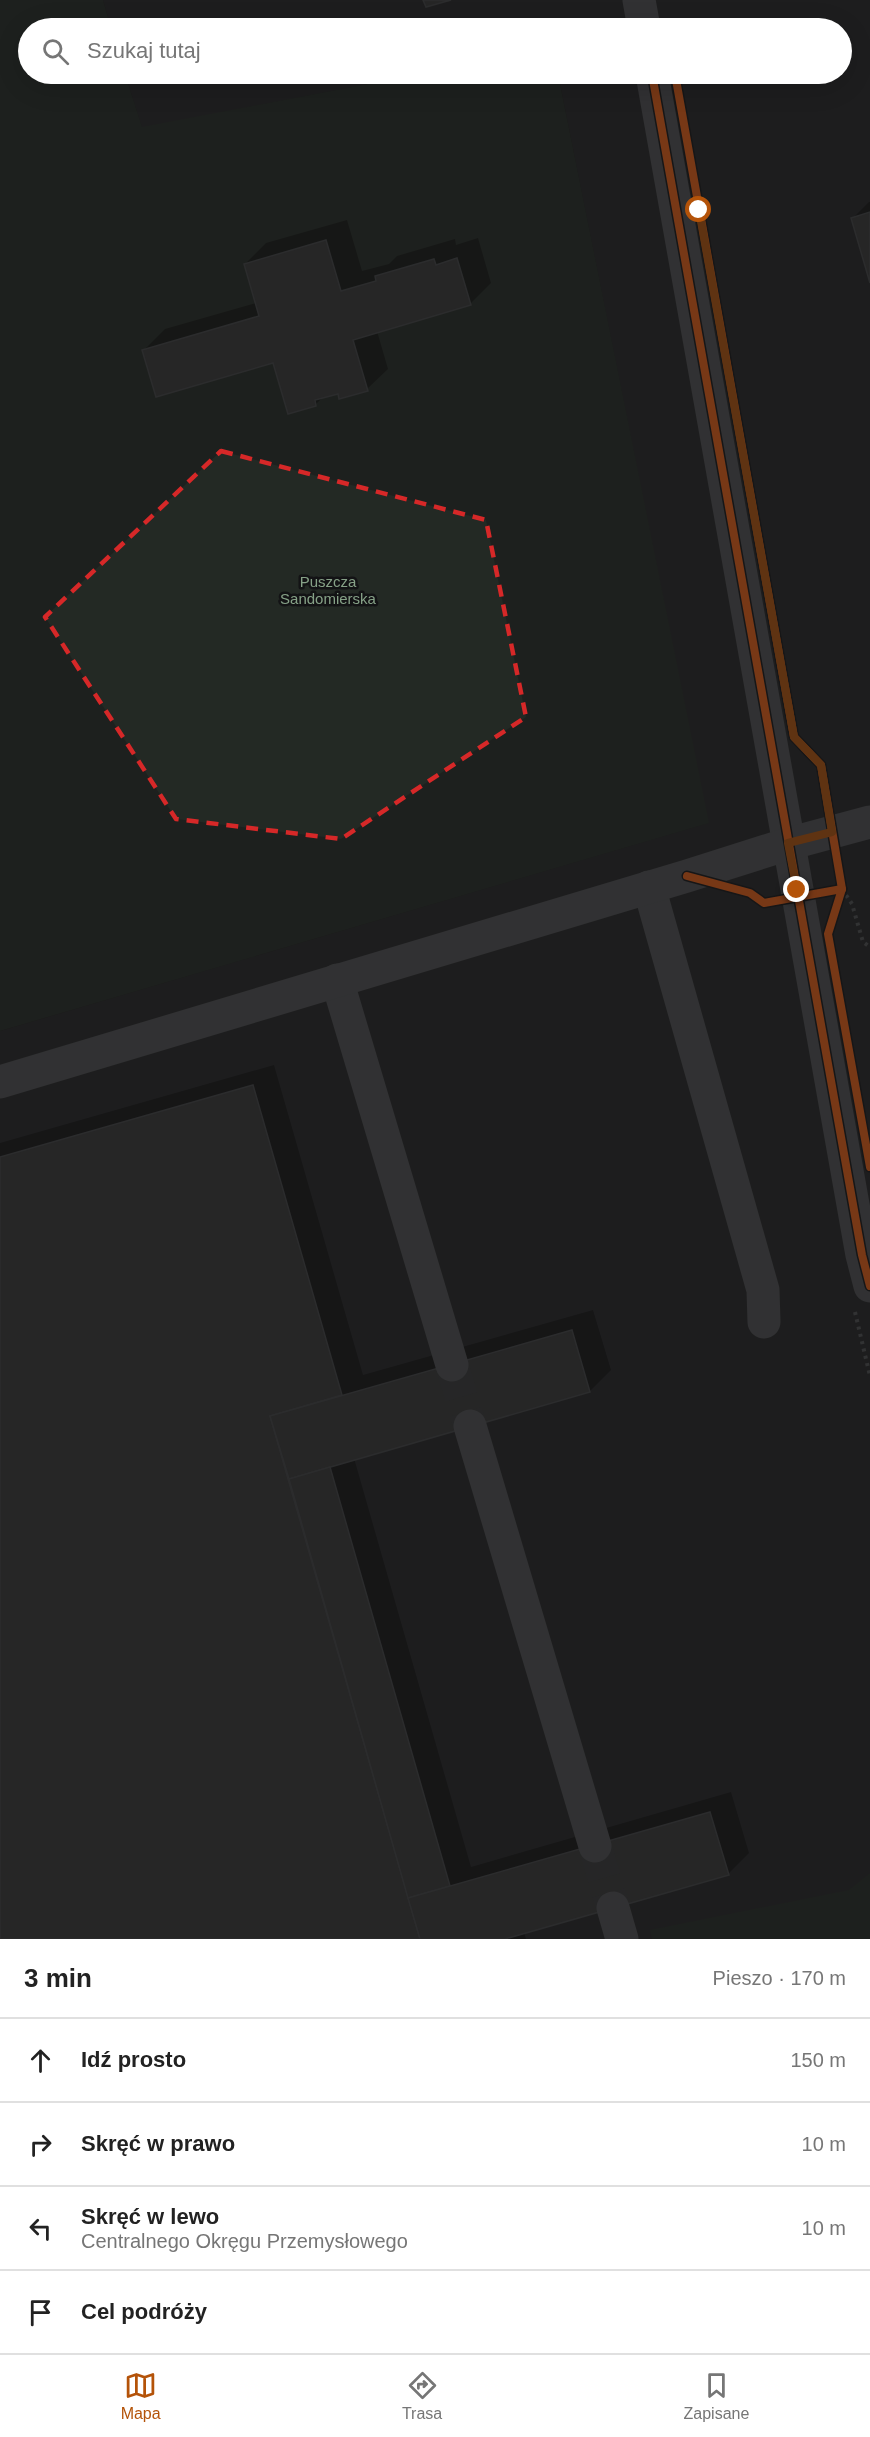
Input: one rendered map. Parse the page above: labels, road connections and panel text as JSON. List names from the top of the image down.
{
  "parks": ["Puszcza Sandomierska"],
  "page": {
    "search": "Szukaj tutaj",
    "heading": ["3 min", "Pieszo · 170 m"],
    "list": [
      ["Idź prosto", "150 m"],
      ["Skręć w prawo", "10 m"],
      ["Skręć w lewo", "Centralnego Okręgu Przemysłowego", "10 m"],
      "Cel podróży"
    ],
    "nav": ["Mapa", "Trasa", "Zapisane"]
  }
}
